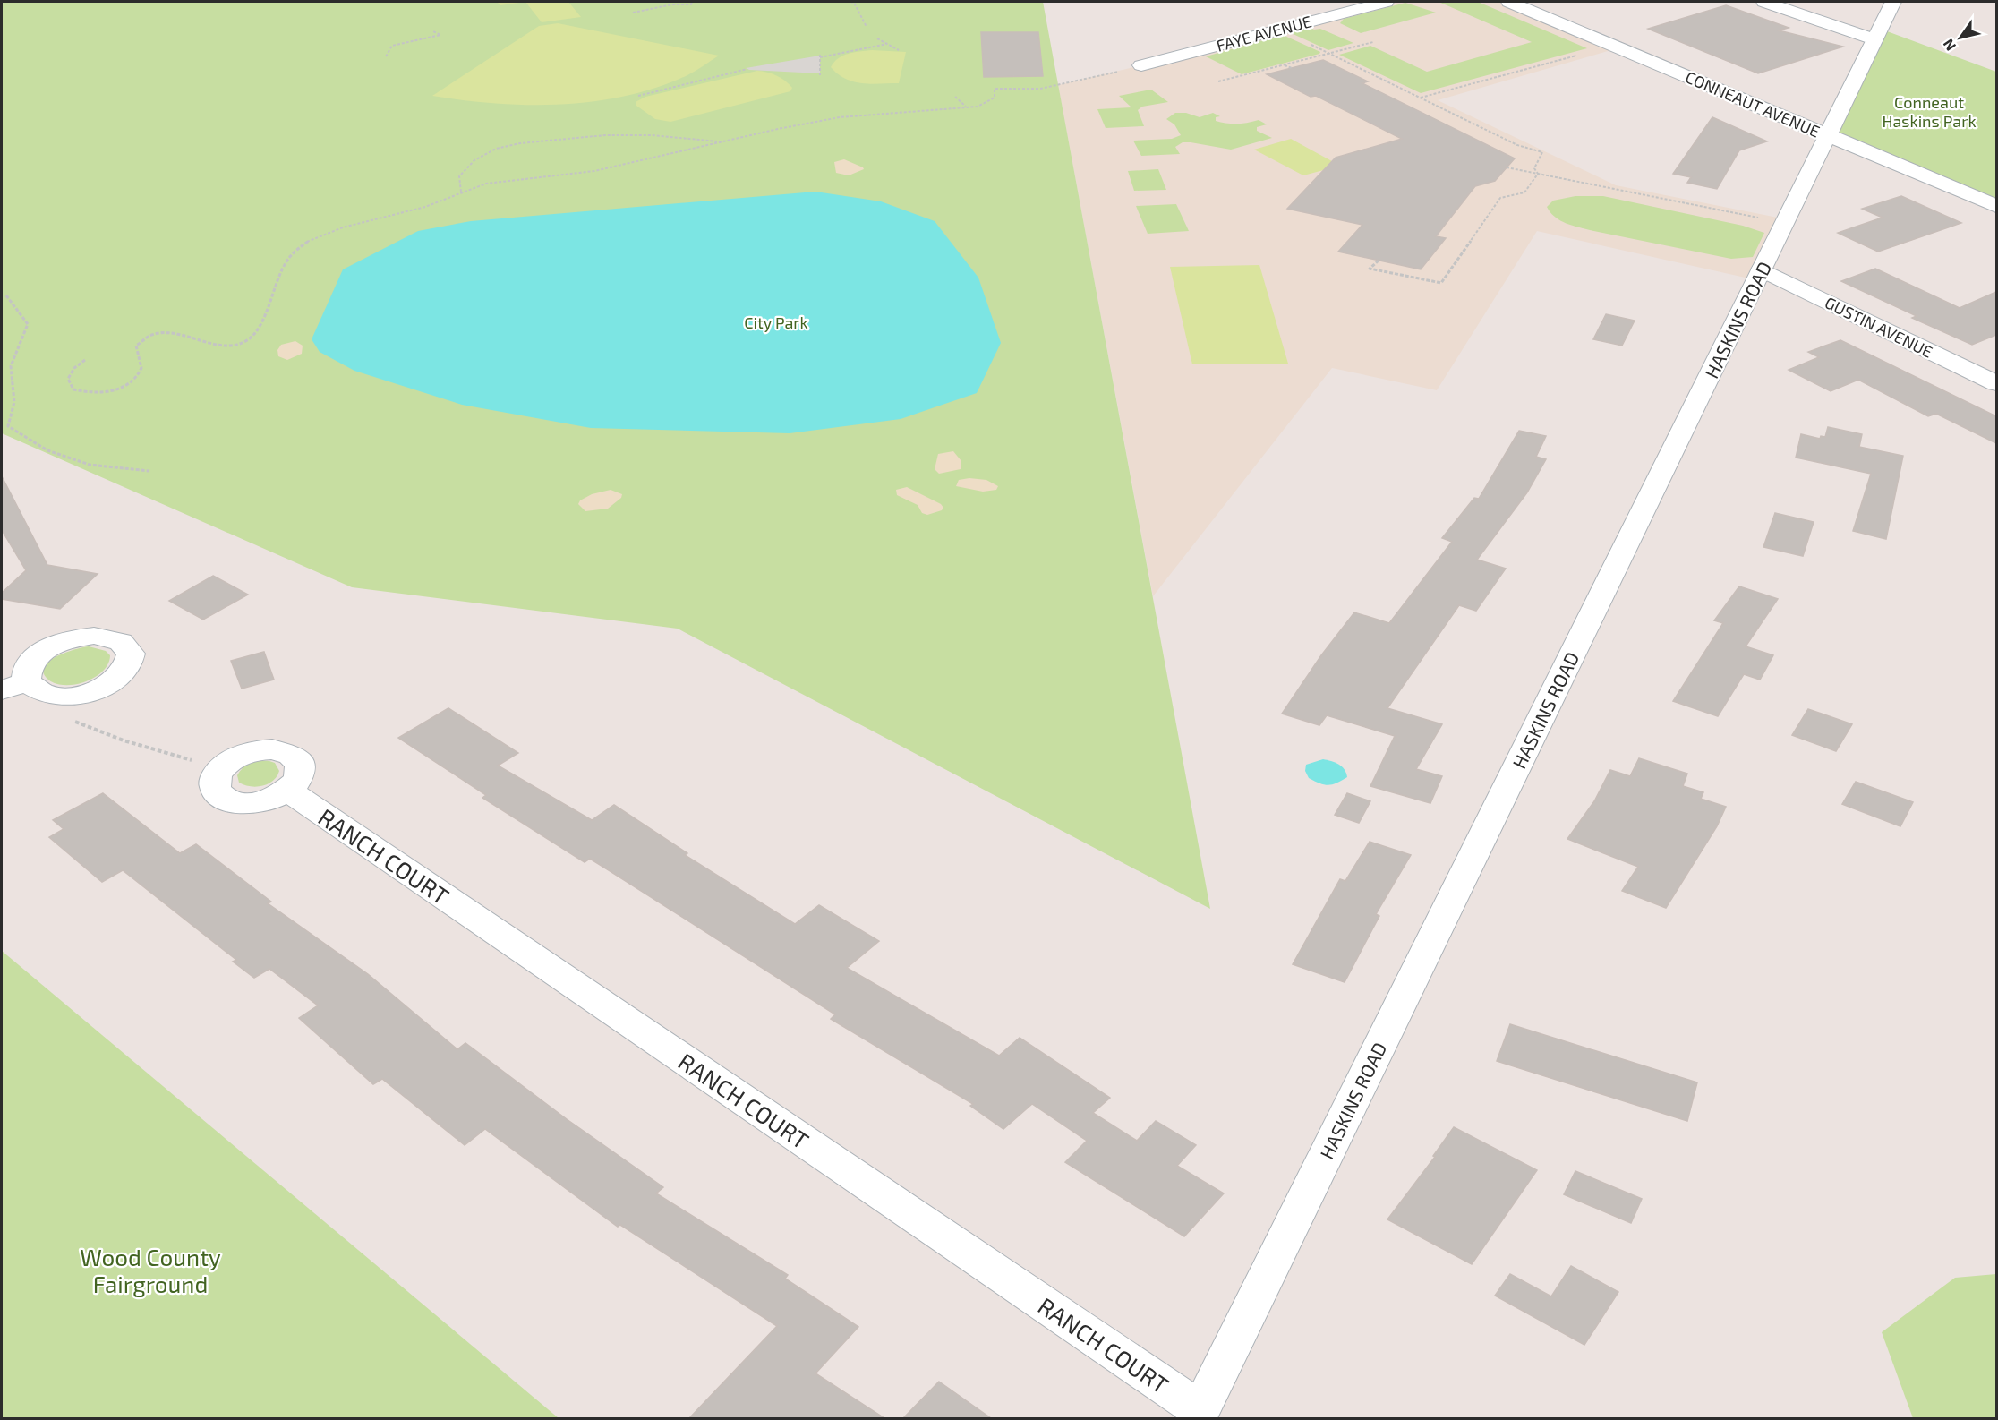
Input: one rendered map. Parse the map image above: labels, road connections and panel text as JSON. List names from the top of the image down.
{
  "streets": {
    "street": [
      "FAYE AVENUE",
      "CONNEAUT AVENUE",
      "HASKINS ROAD",
      "GUSTIN AVENUE",
      "RANCH COURT"
    ]
  },
  "crossings": [
    ["CONNEAUT AVENUE", "HASKINS ROAD"],
    ["HASKINS ROAD", "GUSTIN AVENUE"],
    ["HASKINS ROAD", "RANCH COURT"]
  ],
  "parks": ["Conneaut Haskins Park", "City Park", "Wood County Fairground"],
  "north": "bottom left"
}
